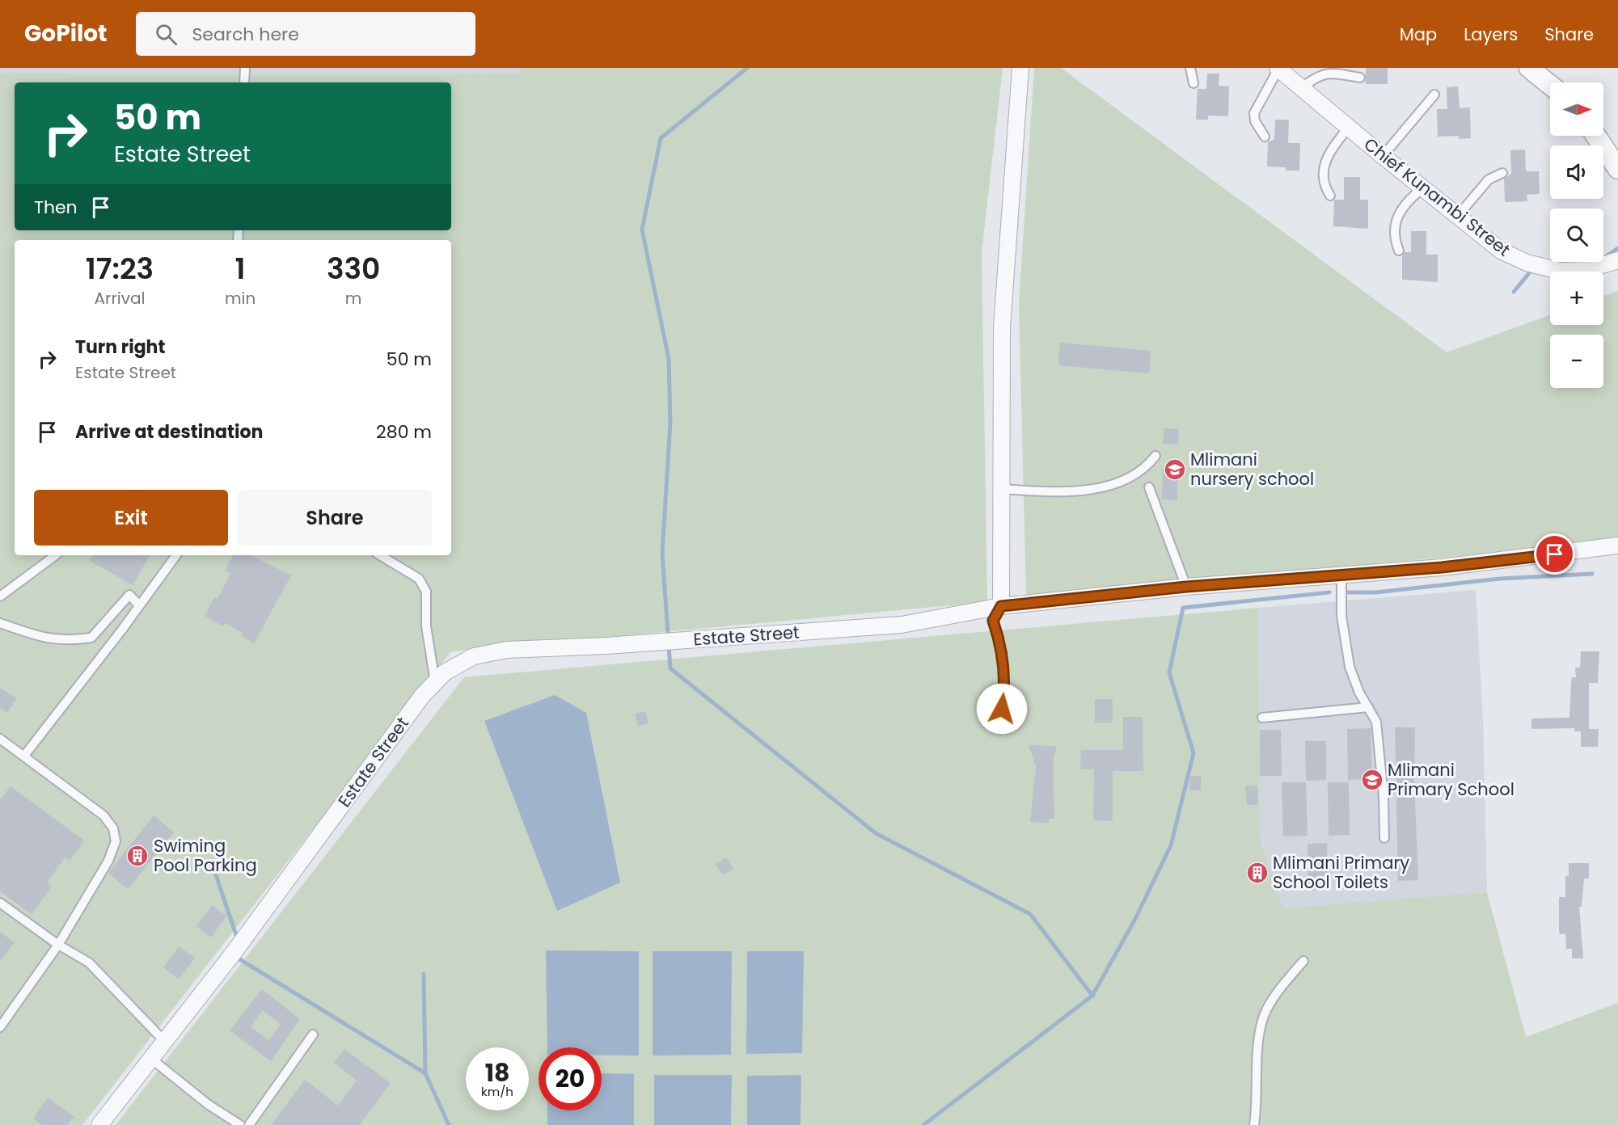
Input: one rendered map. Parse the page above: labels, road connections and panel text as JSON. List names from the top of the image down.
{
  "streets": {
    "street": ["Chief Kunambi Street", "Estate Street"]
  },
  "places": {
    "school or university": ["Mlimani nursery school", "Mlimani Primary School"],
    "building": ["Swiming Pool Parking", "Mlimani Primary School Toilets"]
  },
  "north": "right",
  "page": {
    "header": "GoPilot",
    "search": "Search here",
    "nav": ["Map", "Layers", "Share"],
    "map_buttons": ["+", "−"],
    "turn": ["50 m", "Estate Street"],
    "then": "Then",
    "eta": [
      "17:23",
      "Arrival",
      "1",
      "min",
      "330",
      "m"
    ],
    "list": [
      {
        "name": "Turn right",
        "note": "Estate Street",
        "value": "50 m"
      },
      {
        "name": "Arrive at destination",
        "value": "280 m"
      }
    ],
    "buttons": ["Exit", "Share"],
    "speed": "18 km/h",
    "limit": "20"
  }
}
